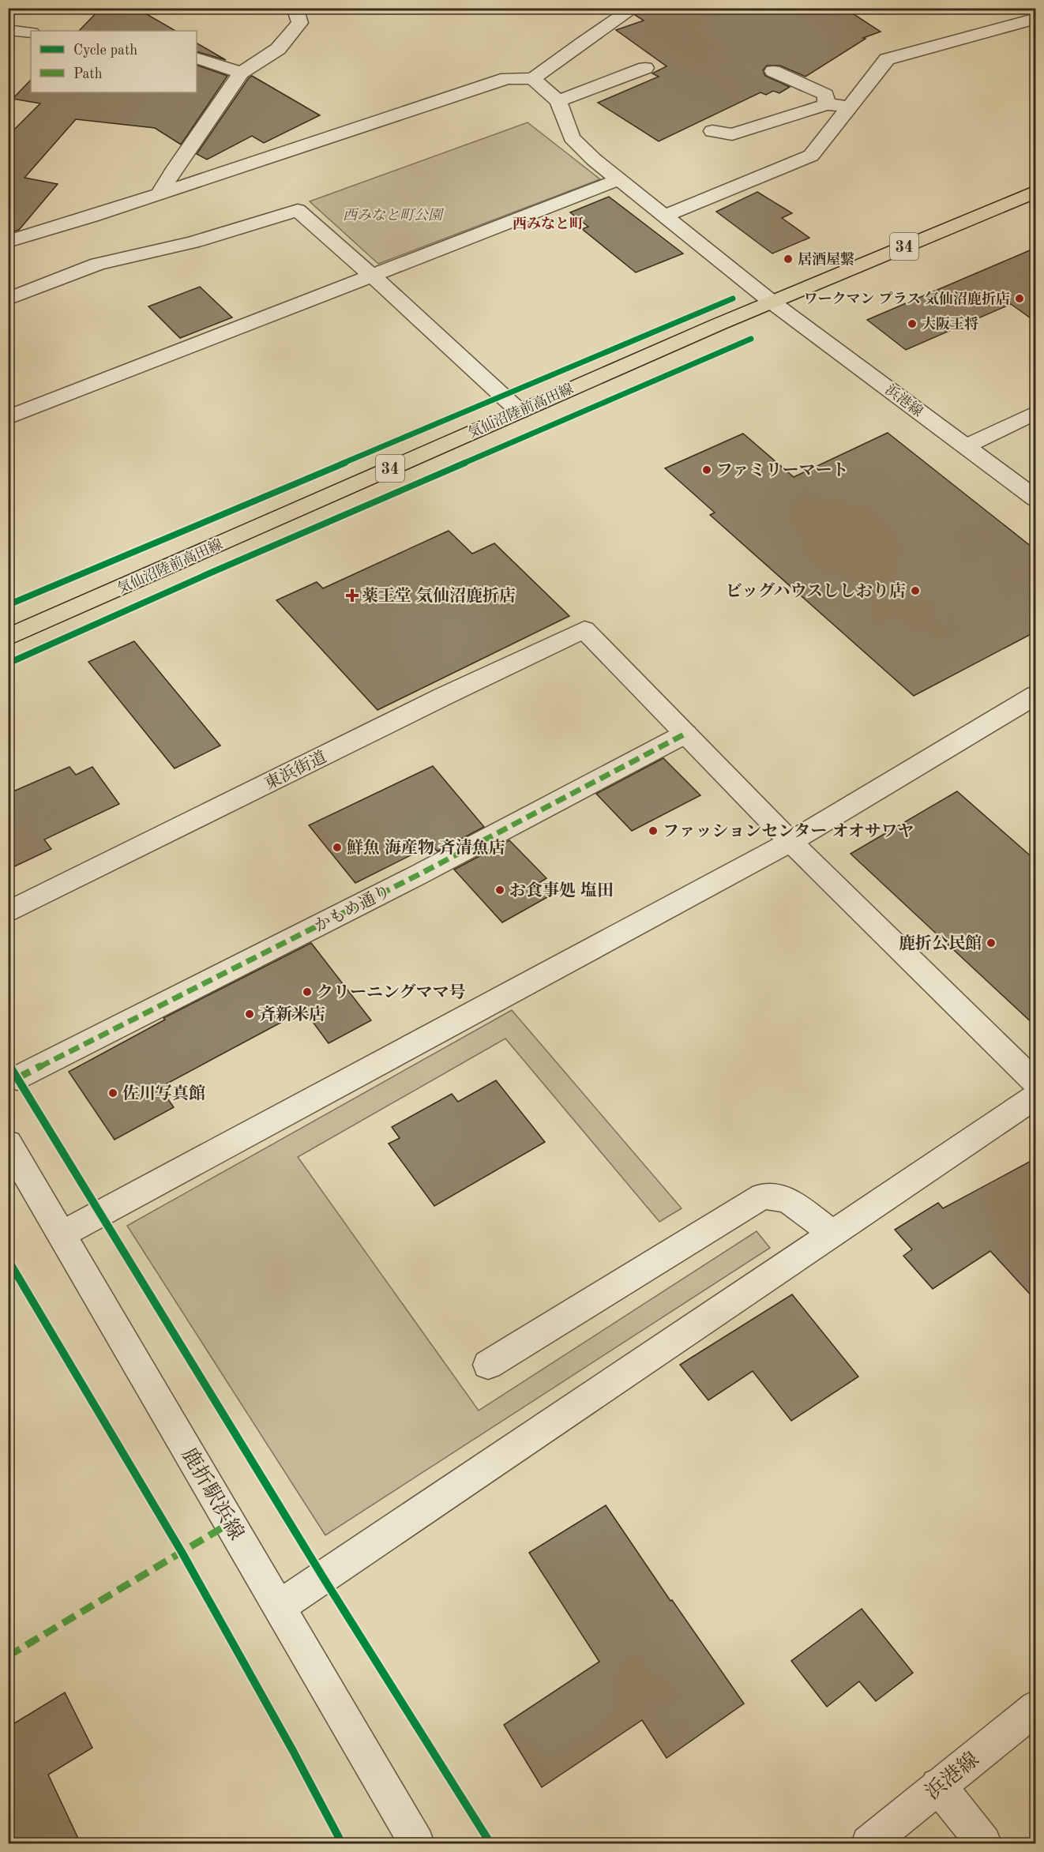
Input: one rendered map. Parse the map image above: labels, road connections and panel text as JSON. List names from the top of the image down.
{
  "streets": {
    "main road": ["34", "気仙沼陸前高田線"],
    "street": [
      "浜港線",
      "東浜街道",
      "かもめ通り",
      "鹿折駅浜線"
    ]
  },
  "crossings": [
    ["浜港線", "気仙沼陸前高田線"],
    ["東浜街道", "かもめ通り"]
  ],
  "districts": ["西みなと町"],
  "parks": ["西みなと町公園"],
  "places": {
    "other": [
      "居酒屋繋",
      "ワークマン プラス 気仙沼鹿折店",
      "大阪王将",
      "ファミリーマート",
      "ビッグハウスししおり店",
      "ファッションセンター オオサワヤ",
      "鮮魚 海産物 斉清魚店",
      "お食事処 塩田",
      "鹿折公民館",
      "クリーニングママ号",
      "斉新米店",
      "佐川写真館"
    ],
    "health": ["薬王堂 気仙沼鹿折店"]
  },
  "legend": ["Cycle path", "Path"]
}
